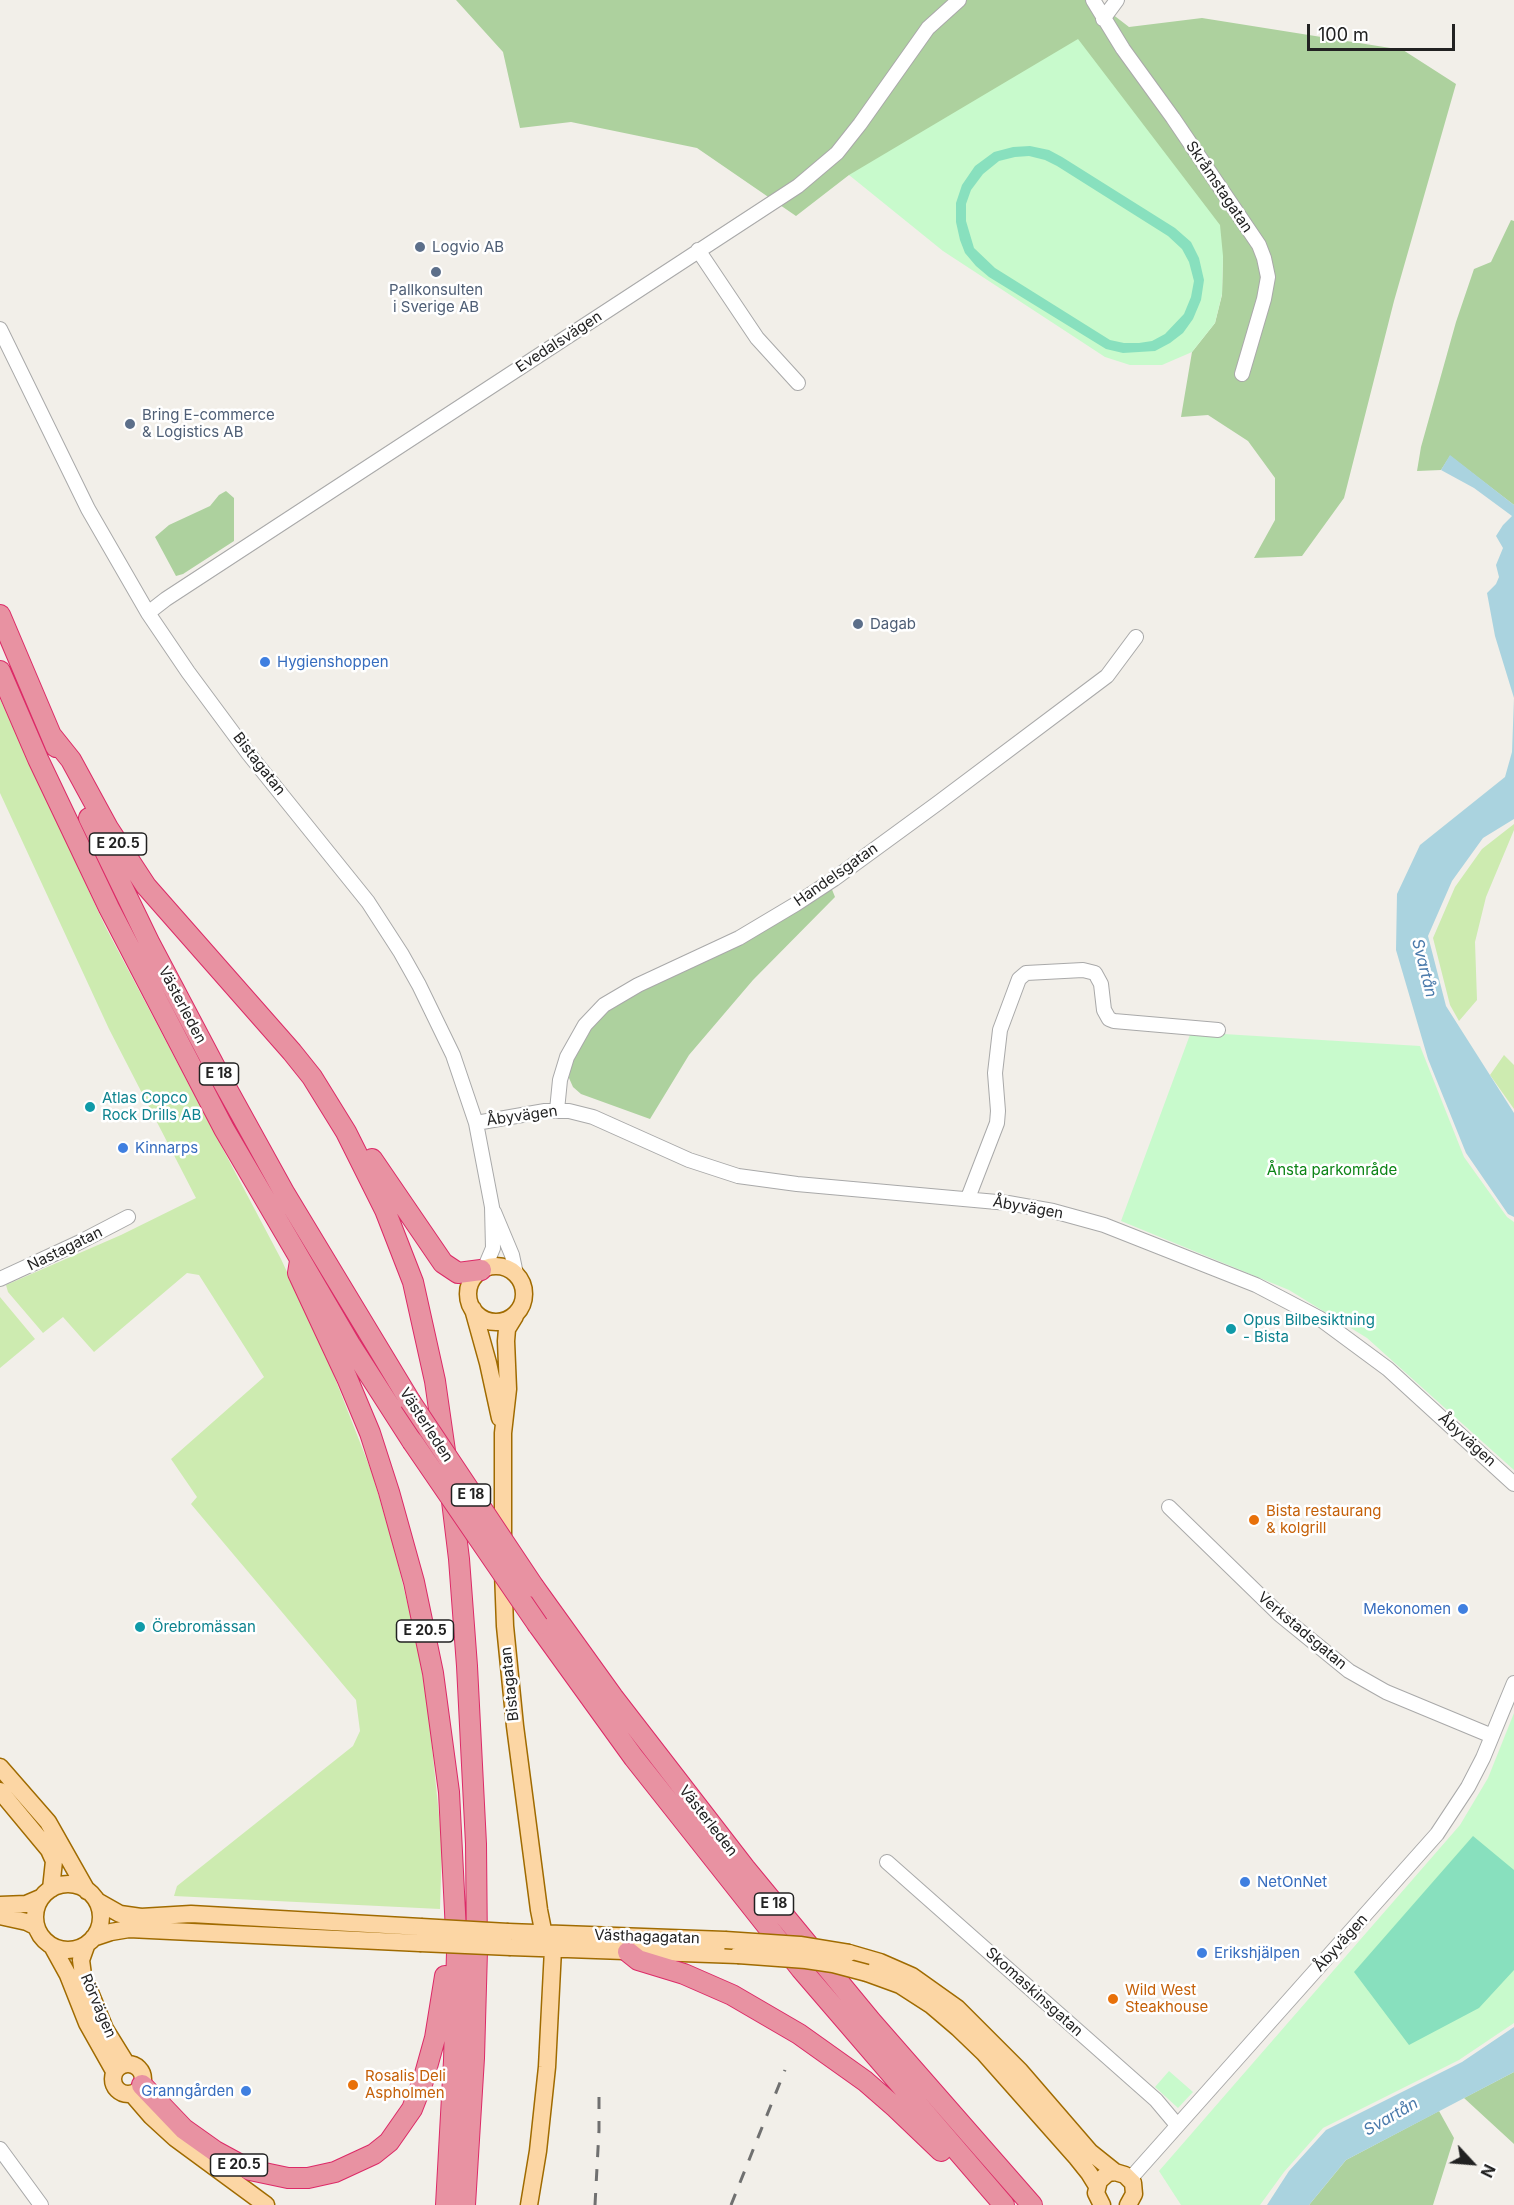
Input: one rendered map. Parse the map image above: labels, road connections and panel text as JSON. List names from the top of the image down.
{
  "streets": {
    "highway": ["E 20.5", "Västerleden", "E 18"],
    "main road": ["Bistagatan", "Västhagagatan", "Rörvägen"],
    "street": [
      "Skråmstagatan",
      "Evedalsvägen",
      "Handelsgatan",
      "Åbyvägen",
      "Nastagatan",
      "Verkstadsgatan",
      "Skomaskinsgatan"
    ]
  },
  "crossings": [
    ["Evedalsvägen", "Bistagatan"],
    ["Bistagatan", "E 20.5"],
    ["Bistagatan", "Åbyvägen"],
    ["Bistagatan", "Västhagagatan"],
    ["E 20.5", "Västerleden"],
    ["E 20.5", "Västhagagatan"],
    ["E 20.5", "Rörvägen"],
    ["Handelsgatan", "Åbyvägen"],
    ["Åbyvägen", "Verkstadsgatan"],
    ["Åbyvägen", "Västhagagatan"],
    ["Åbyvägen", "Skomaskinsgatan"],
    ["Västhagagatan", "Rörvägen"]
  ],
  "water": ["Svartån"],
  "parks": ["Ånsta parkområde"],
  "places": [
    "Logvio AB",
    "Pallkonsulten i Sverige AB",
    "Bring E-commerce & Logistics AB",
    "Dagab",
    "Hygienshoppen",
    "Atlas Copco Rock Drills AB",
    "Kinnarps",
    "Opus Bilbesiktning - Bista",
    "Bista restaurang & kolgrill",
    "Mekonomen",
    "Örebromässan",
    "NetOnNet",
    "Erikshjälpen",
    "Wild West Steakhouse",
    "Rosalis Deli Aspholmen",
    "Granngården"
  ],
  "scale_bar": "100 m",
  "north": "bottom right"
}
